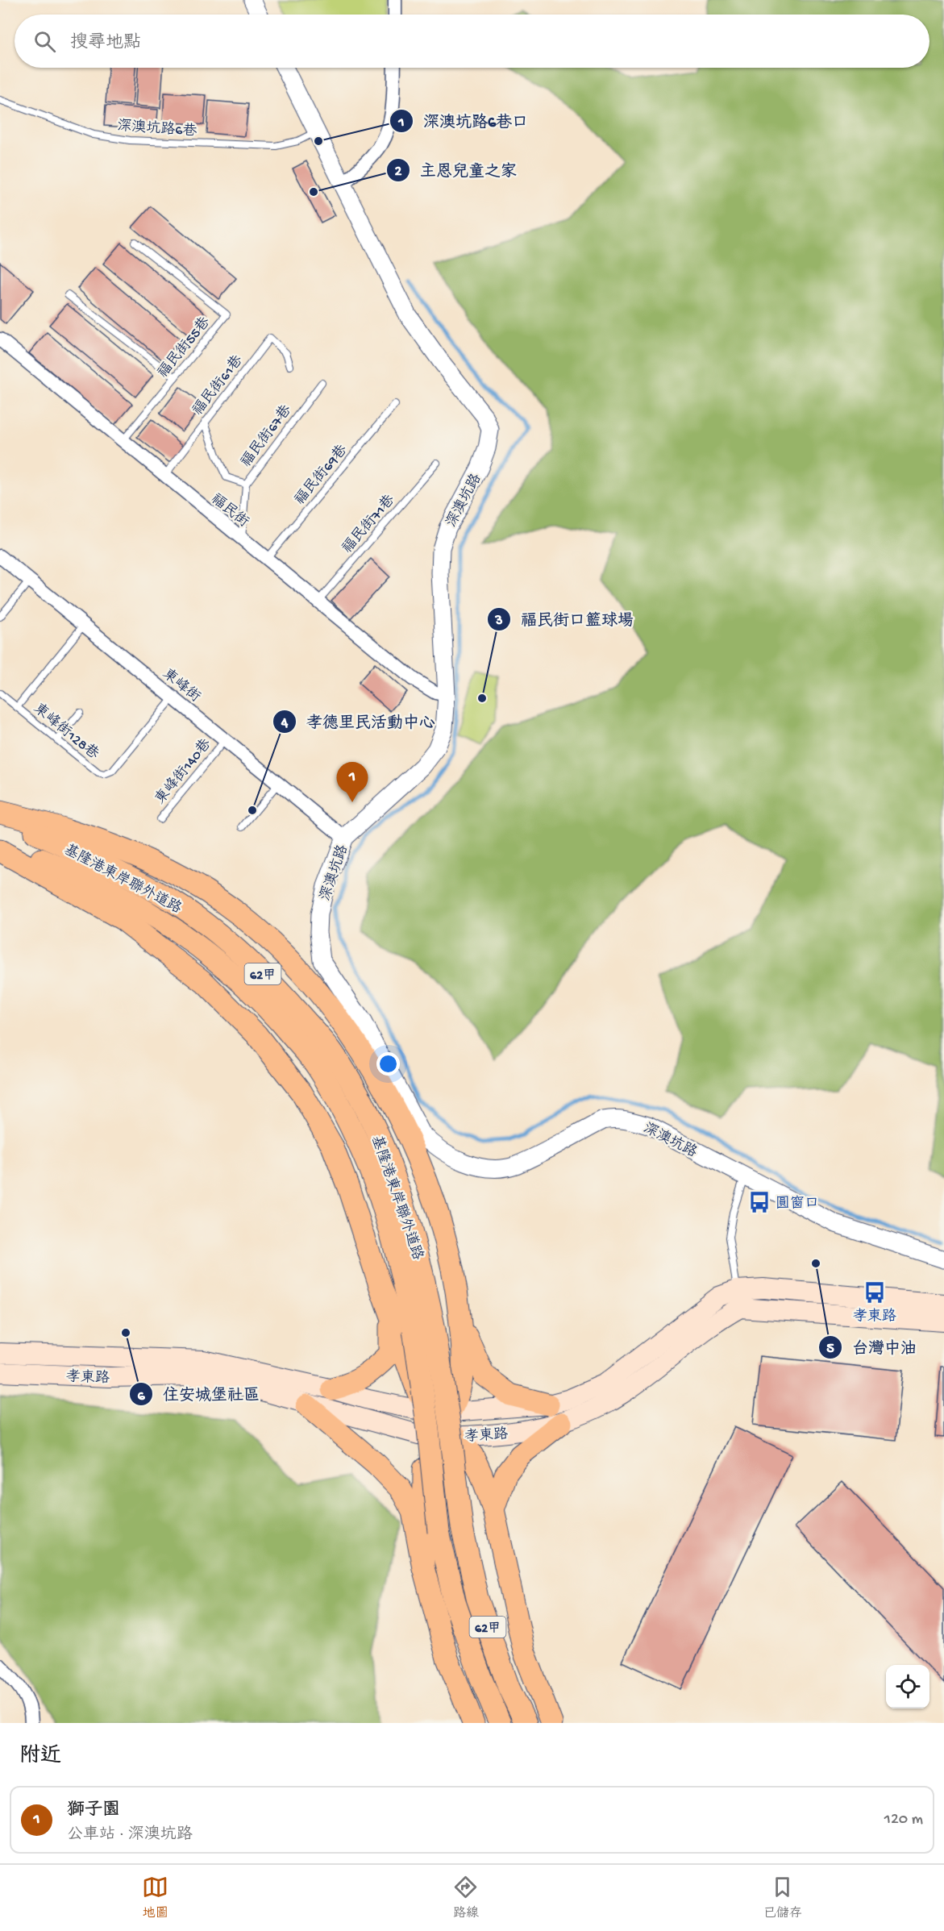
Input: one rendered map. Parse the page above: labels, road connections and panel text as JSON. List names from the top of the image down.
{
  "streets": {
    "highway": ["基隆港東岸聯外道路", "62甲"],
    "main road": ["孝東路"],
    "street": ["深澳坑路", "福民街", "東峰街"],
    "lane": [
      "深澳坑路6巷",
      "福民街55巷",
      "福民街61巷",
      "福民街67巷",
      "福民街69巷",
      "福民街71巷",
      "東峰街128巷",
      "東峰街140巷"
    ]
  },
  "crossings": [
    ["深澳坑路6巷", "深澳坑路"],
    ["福民街55巷", "福民街"],
    ["福民街61巷", "福民街"],
    ["福民街67巷", "福民街"],
    ["福民街69巷", "福民街"],
    ["深澳坑路", "福民街"],
    ["深澳坑路", "東峰街"],
    ["福民街", "福民街71巷"],
    ["東峰街", "東峰街128巷"],
    ["東峰街", "東峰街140巷"]
  ],
  "places": {
    "other": [
      "深澳坑路6巷口",
      "主恩兒童之家",
      "福民街口籃球場",
      "孝德里民活動中心",
      "台灣中油",
      "住安城堡社區"
    ],
    "bus stop": ["圓窗口", "孝東路"]
  },
  "page": {
    "search": "搜尋地點",
    "pins": "1",
    "heading": "附近",
    "list": [
      {
        "mark": "1",
        "name": "獅子園",
        "note": "公車站 · 深澳坑路",
        "value": "120 m"
      }
    ],
    "nav": ["地圖", "路線", "已儲存"]
  }
}
